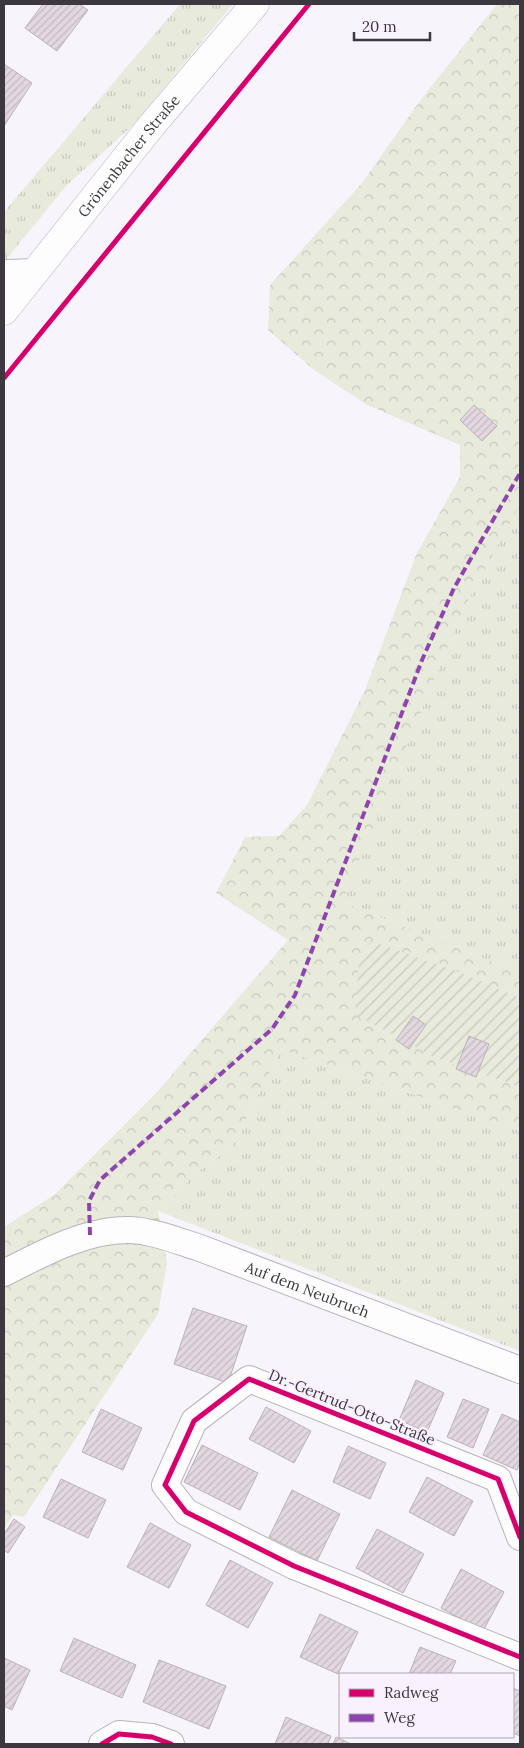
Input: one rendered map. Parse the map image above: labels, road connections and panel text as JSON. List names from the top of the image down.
{
  "streets": {
    "main road": ["Grönenbacher Straße"],
    "street": ["Auf dem Neubruch", "Dr.-Gertrud-Otto-Straße"]
  },
  "legend": ["Radweg", "Weg"],
  "scale_bar": "20 m"
}
